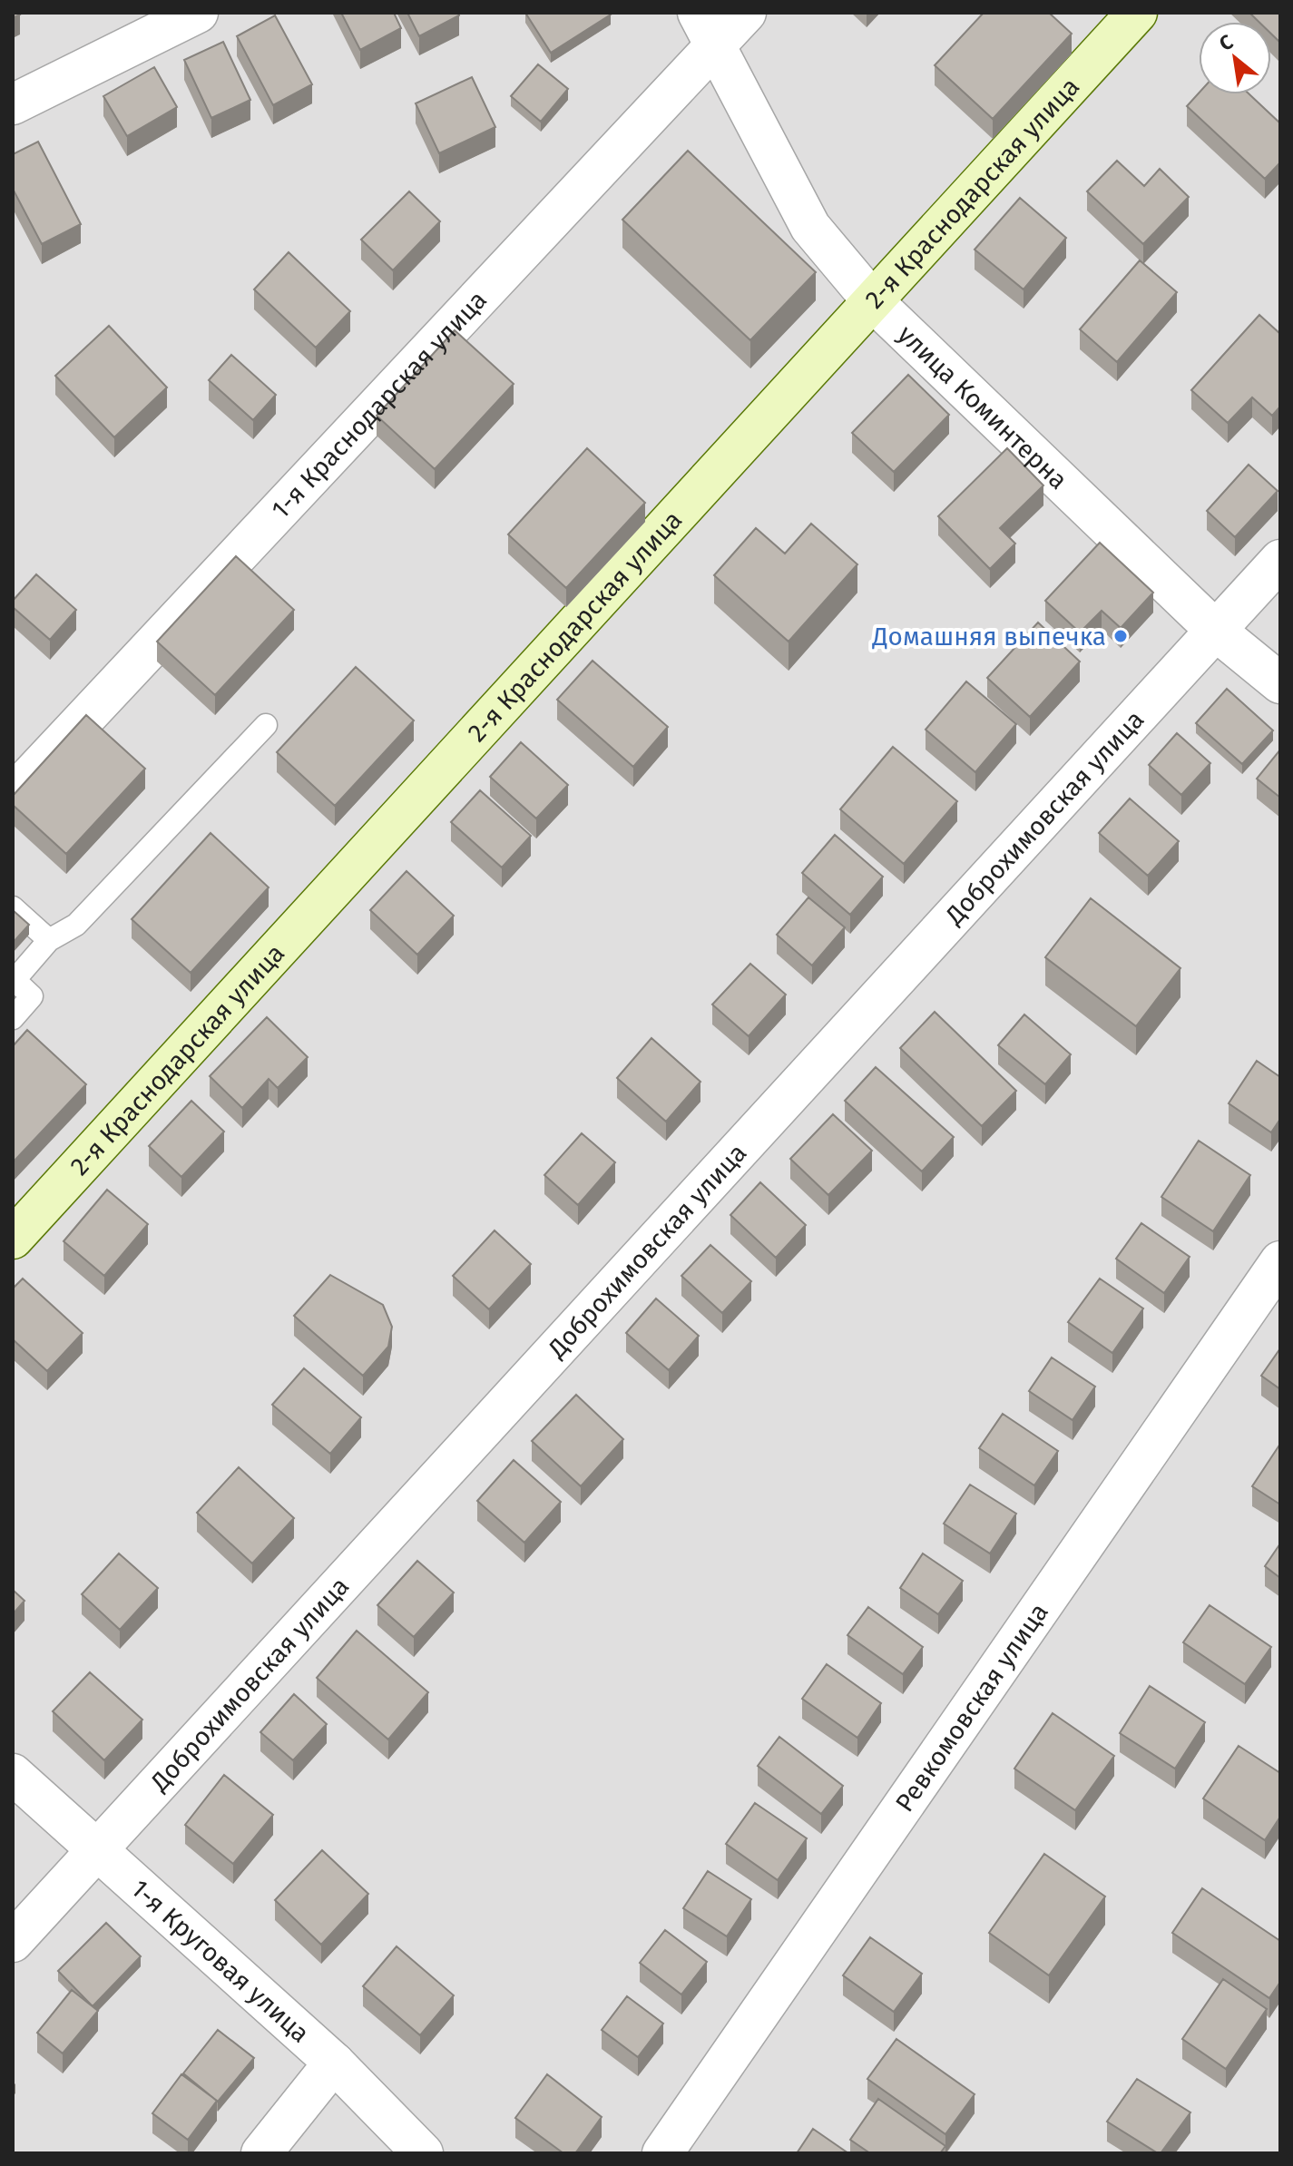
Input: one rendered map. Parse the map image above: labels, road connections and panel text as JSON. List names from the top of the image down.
{
  "streets": {
    "street": [
      "2-я Краснодарская улица",
      "1-я Краснодарская улица",
      "улица Коминтерна",
      "Доброхимовская улица",
      "Ревкомовская улица",
      "1-я Круговая улица"
    ]
  },
  "crossings": [
    ["2-я Краснодарская улица", "улица Коминтерна"],
    ["1-я Краснодарская улица", "улица Коминтерна"],
    ["улица Коминтерна", "Доброхимовская улица"],
    ["Доброхимовская улица", "1-я Круговая улица"]
  ],
  "places": ["Домашняя выпечка"],
  "north": "top left"
}
